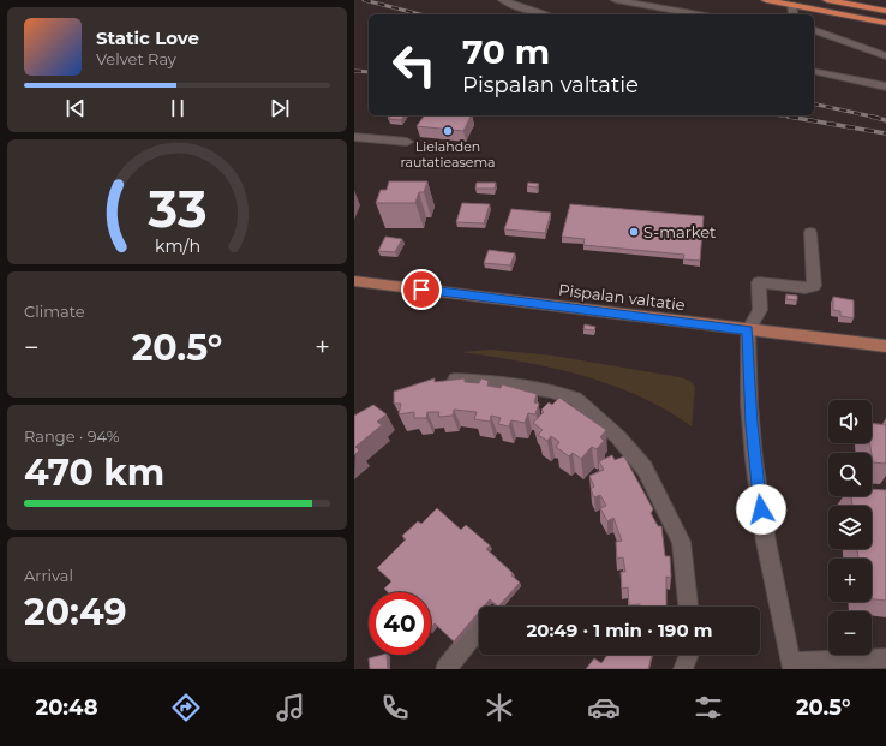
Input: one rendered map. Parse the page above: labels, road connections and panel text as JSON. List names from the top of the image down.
{
  "streets": {
    "main road": ["Pispalan valtatie"]
  },
  "places": ["Lielahden rautatieasema", "S-market"],
  "page": {
    "turn": ["70 m", "Pispalan valtatie"],
    "song": ["Static Love", "Velvet Ray"],
    "tile": [
      "Climate",
      ["Range · 94%", "470 km"],
      ["Arrival", "20:49"]
    ],
    "heat": ["−", "20.5°", "+"],
    "map_buttons": ["+", "−"],
    "limit": "40",
    "trip": "20:49 · 1 min · 190 m",
    "tabs": ["20:48", "20.5°"],
    "gauge": ["33", "km/h"]
  }
}
